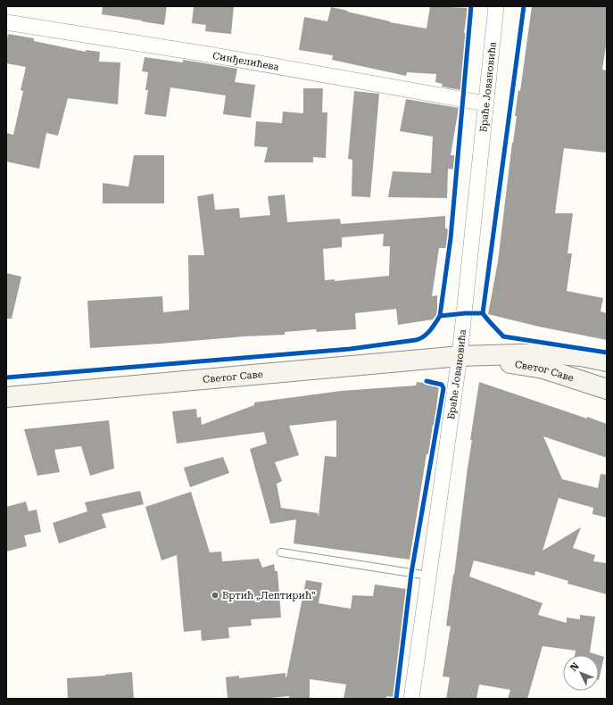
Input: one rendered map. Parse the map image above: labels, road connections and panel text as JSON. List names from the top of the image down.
{
  "streets": {
    "street": ["Синђелићева", "Браће Јовановића", "Светог Саве"]
  },
  "crossings": [
    ["Синђелићева", "Браће Јовановића"],
    ["Браће Јовановића", "Светог Саве"]
  ],
  "places": ["Вртић „Лептирић”"],
  "north": "top left"
}
